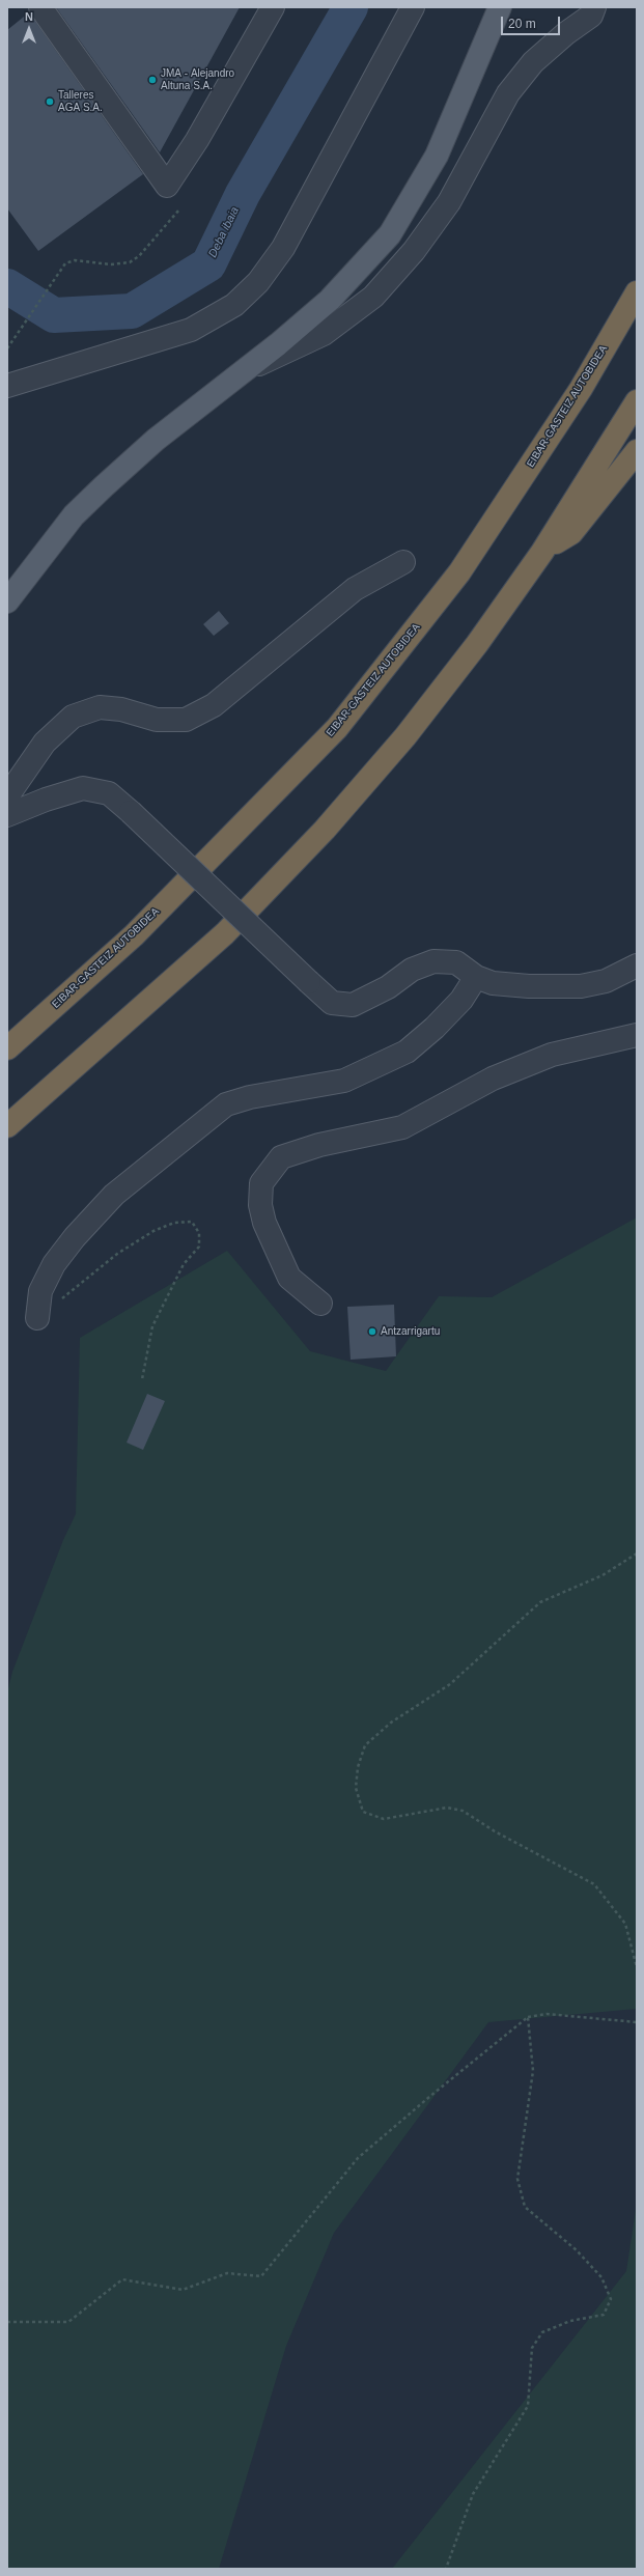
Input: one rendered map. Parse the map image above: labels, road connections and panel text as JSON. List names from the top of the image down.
{
  "streets": {
    "highway": ["EIBAR-GASTEIZ AUTOBIDEA"]
  },
  "water": ["Deba ibaia"],
  "places": ["JMA - Alejandro Altuna S.A.", "Talleres AGA S.A.", "Antzarrigartu"],
  "scale_bar": "20 m",
  "north": "top"
}
